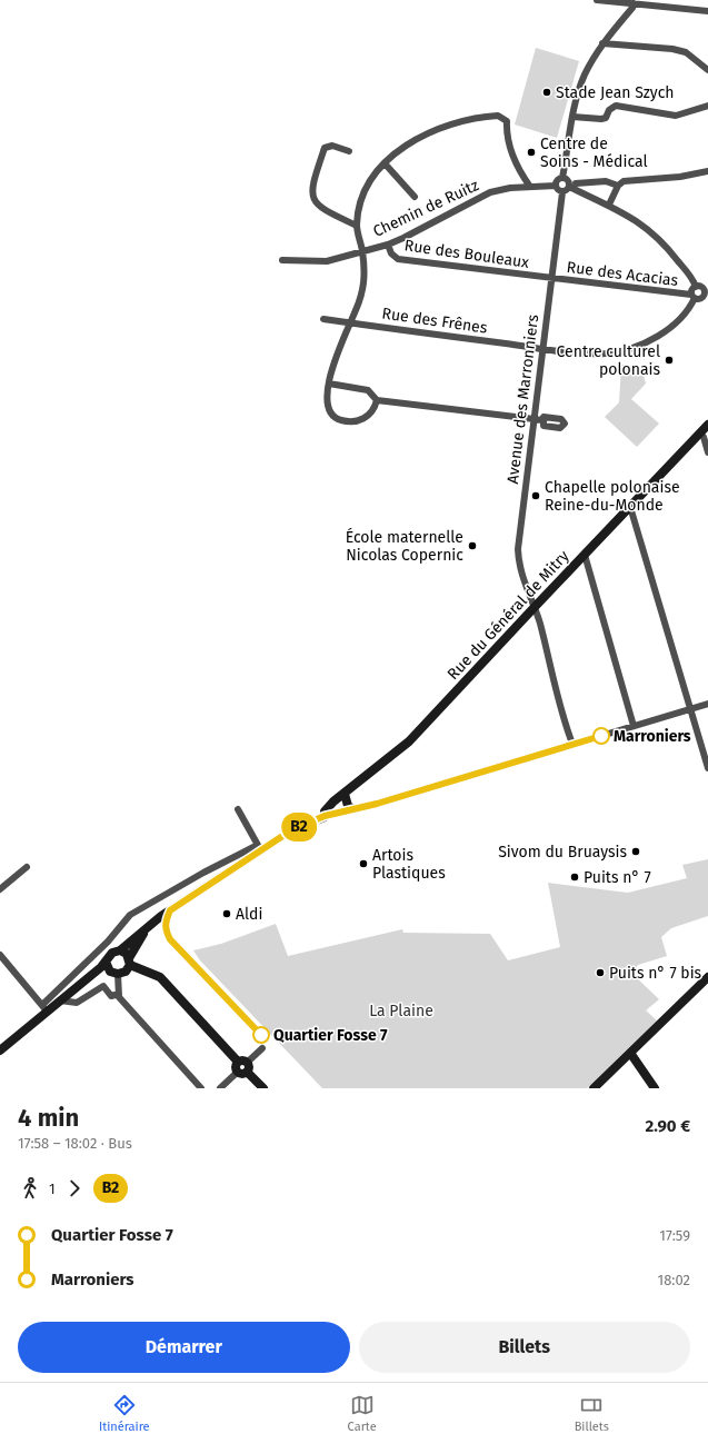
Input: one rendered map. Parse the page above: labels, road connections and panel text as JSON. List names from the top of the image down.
{
  "streets": {
    "street": [
      "Chemin de Ruitz",
      "Rue des Bouleaux",
      "Rue des Acacias",
      "Rue des Frênes",
      "Avenue des Marronniers",
      "Rue du Général de Mitry"
    ]
  },
  "crossings": [
    ["Chemin de Ruitz", "Rue des Bouleaux"],
    ["Chemin de Ruitz", "Avenue des Marronniers"],
    ["Rue des Bouleaux", "Rue des Acacias"],
    ["Rue des Bouleaux", "Avenue des Marronniers"],
    ["Rue des Acacias", "Rue des Frênes"],
    ["Rue des Acacias", "Avenue des Marronniers"],
    ["Rue des Frênes", "Avenue des Marronniers"],
    ["Avenue des Marronniers", "Rue du Général de Mitry"]
  ],
  "parks": ["La Plaine"],
  "places": [
    "Stade Jean Szych",
    "Centre de Soins - Médical",
    "Centre culturel polonais",
    "Chapelle polonaise Reine-du-Monde",
    "École maternelle Nicolas Copernic",
    "Marroniers",
    "Sivom du Bruaysis",
    "Artois Plastiques",
    "Puits n° 7",
    "Aldi",
    "Puits n° 7 bis",
    "Quartier Fosse 7"
  ],
  "lines": ["bus line B2"],
  "page": {
    "on_map": "B2",
    "heading": ["4 min", "17:58 – 18:02 · Bus", "2.90 €"],
    "legs": ["1", "B2"],
    "list": [
      {
        "name": "Quartier Fosse 7",
        "value": "17:59"
      },
      {
        "name": "Marroniers",
        "value": "18:02"
      }
    ],
    "buttons": ["Démarrer", "Billets"],
    "tabs": ["Itinéraire", "Carte", "Billets"]
  }
}
